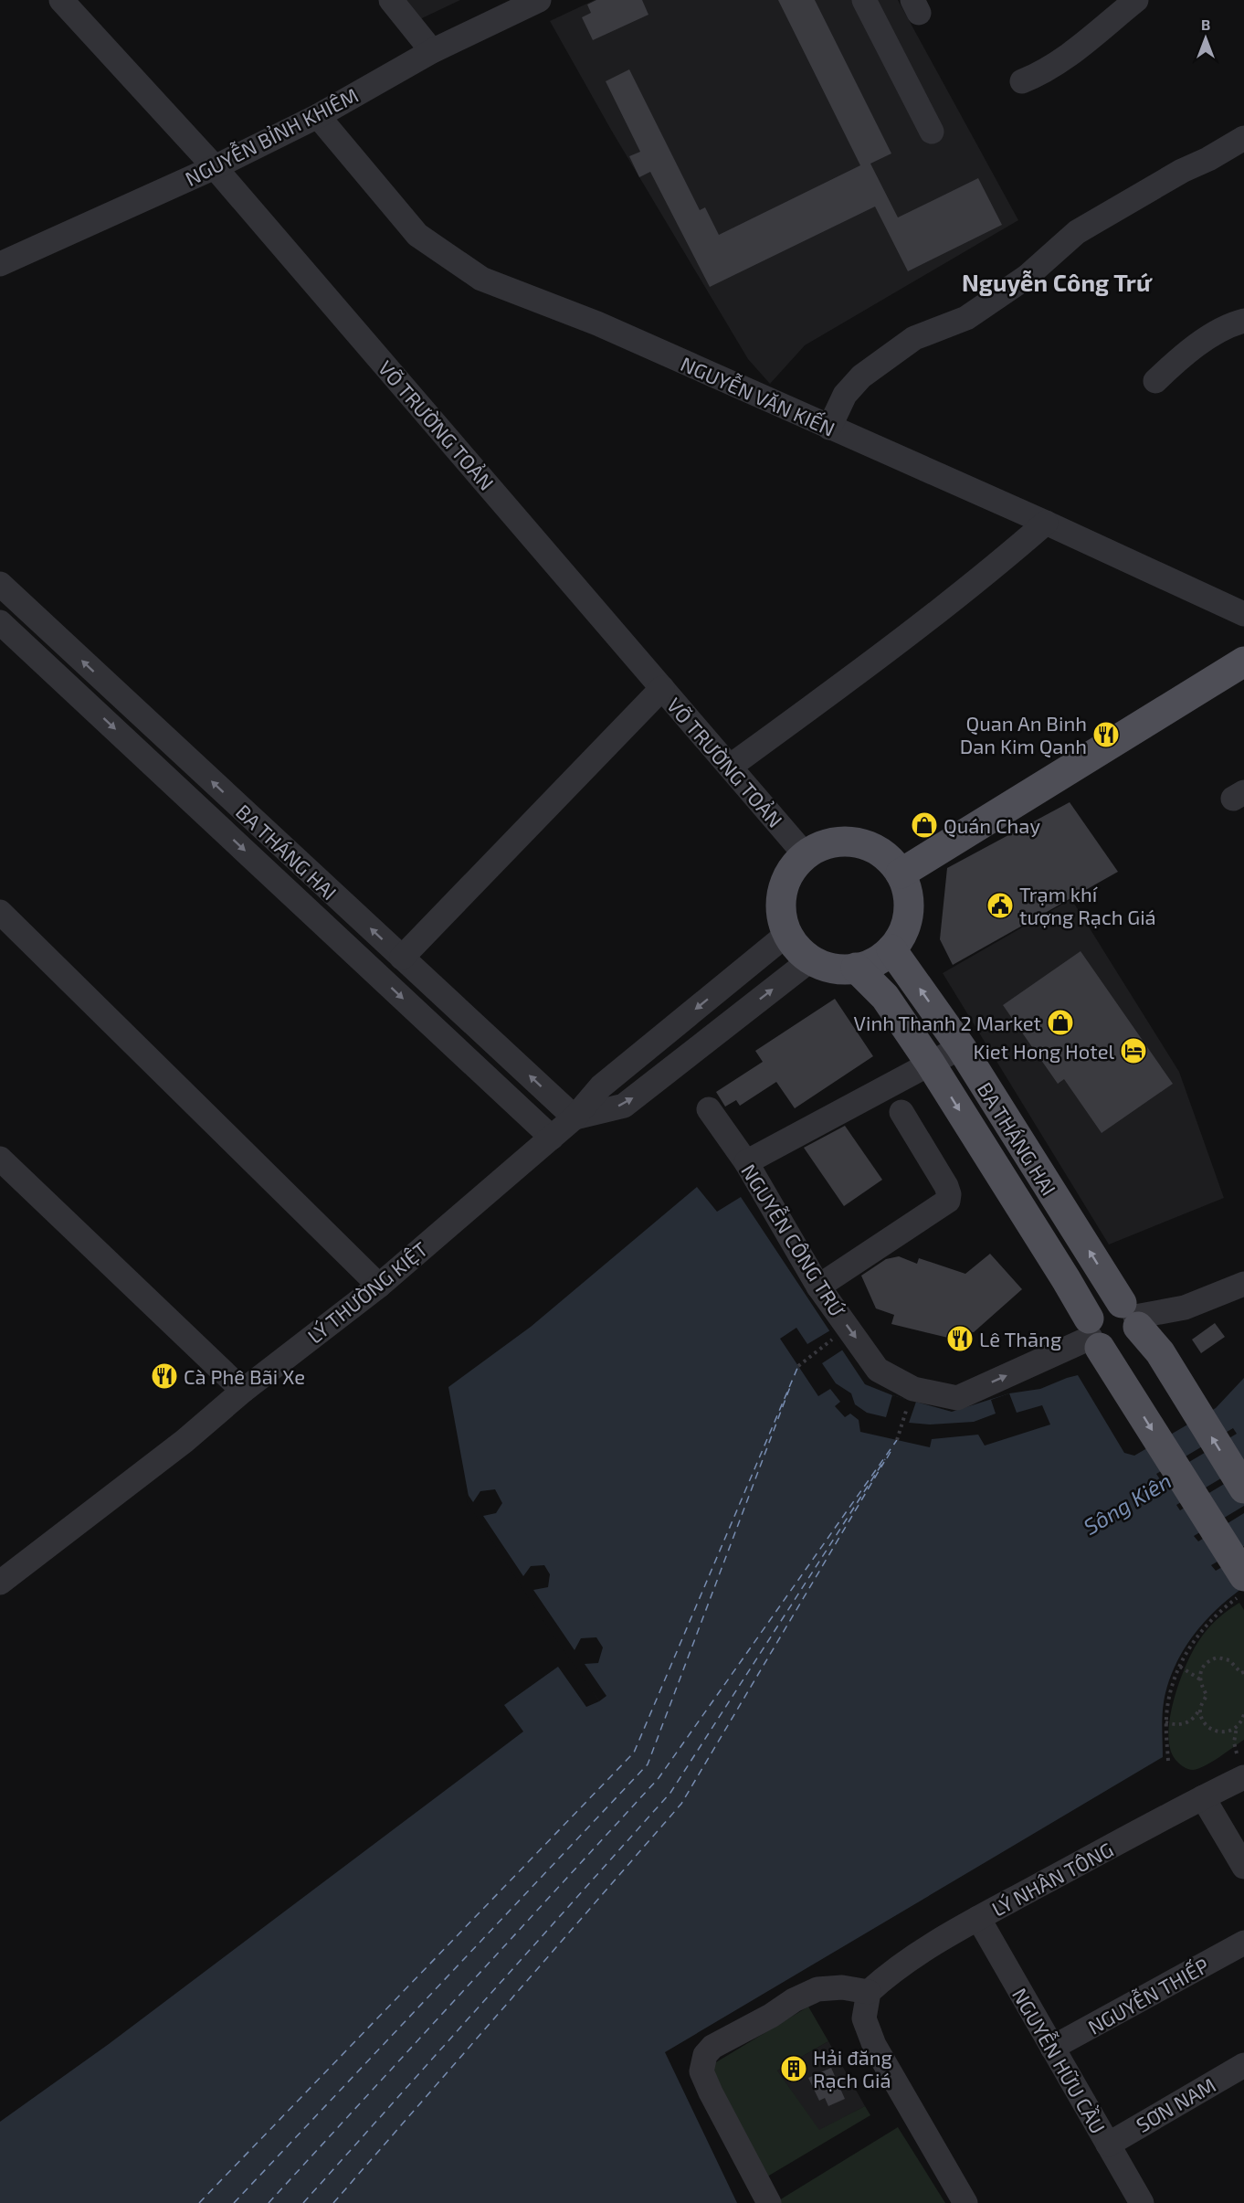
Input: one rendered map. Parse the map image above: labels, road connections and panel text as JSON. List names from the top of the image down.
{
  "streets": {
    "main road": ["BA THÁNG HAI"],
    "street": [
      "NGUYỄN BỈNH KHIÊM",
      "NGUYỄN VĂN KIẾN",
      "VÕ TRƯỜNG TOẢN",
      "NGUYỄN CÔNG TRỨ",
      "LÝ THƯỜNG KIỆT",
      "LÝ NHÂN TÔNG",
      "NGUYỄN THIẾP",
      "NGUYỄN HỮU CẦU",
      "SƠN NAM"
    ]
  },
  "crossings": [
    ["NGUYỄN BỈNH KHIÊM", "NGUYỄN VĂN KIẾN"],
    ["NGUYỄN BỈNH KHIÊM", "VÕ TRƯỜNG TOẢN"],
    ["VÕ TRƯỜNG TOẢN", "BA THÁNG HAI"],
    ["VÕ TRƯỜNG TOẢN", "LÝ THƯỜNG KIỆT"],
    ["BA THÁNG HAI", "NGUYỄN CÔNG TRỨ"],
    ["BA THÁNG HAI", "LÝ THƯỜNG KIỆT"],
    ["LÝ NHÂN TÔNG", "NGUYỄN HỮU CẦU"],
    ["NGUYỄN THIẾP", "NGUYỄN HỮU CẦU"],
    ["NGUYỄN HỮU CẦU", "SƠN NAM"]
  ],
  "one_way": ["NGUYỄN CÔNG TRỨ"],
  "districts": ["Nguyễn Công Trứ"],
  "water": ["Sông Kiên"],
  "places": {
    "restaurant": ["Quan An Binh Dan Kim Qanh", "Lê Thāng", "Cà Phê Bãi Xe"],
    "shop": ["Quán Chay", "Vinh Thanh 2 Market"],
    "public building": ["Trạm khí tượng Rạch Giá"],
    "hotel": ["Kiet Hong Hotel"],
    "building": ["Hải đăng Rạch Giá"]
  },
  "north": "top"
}
